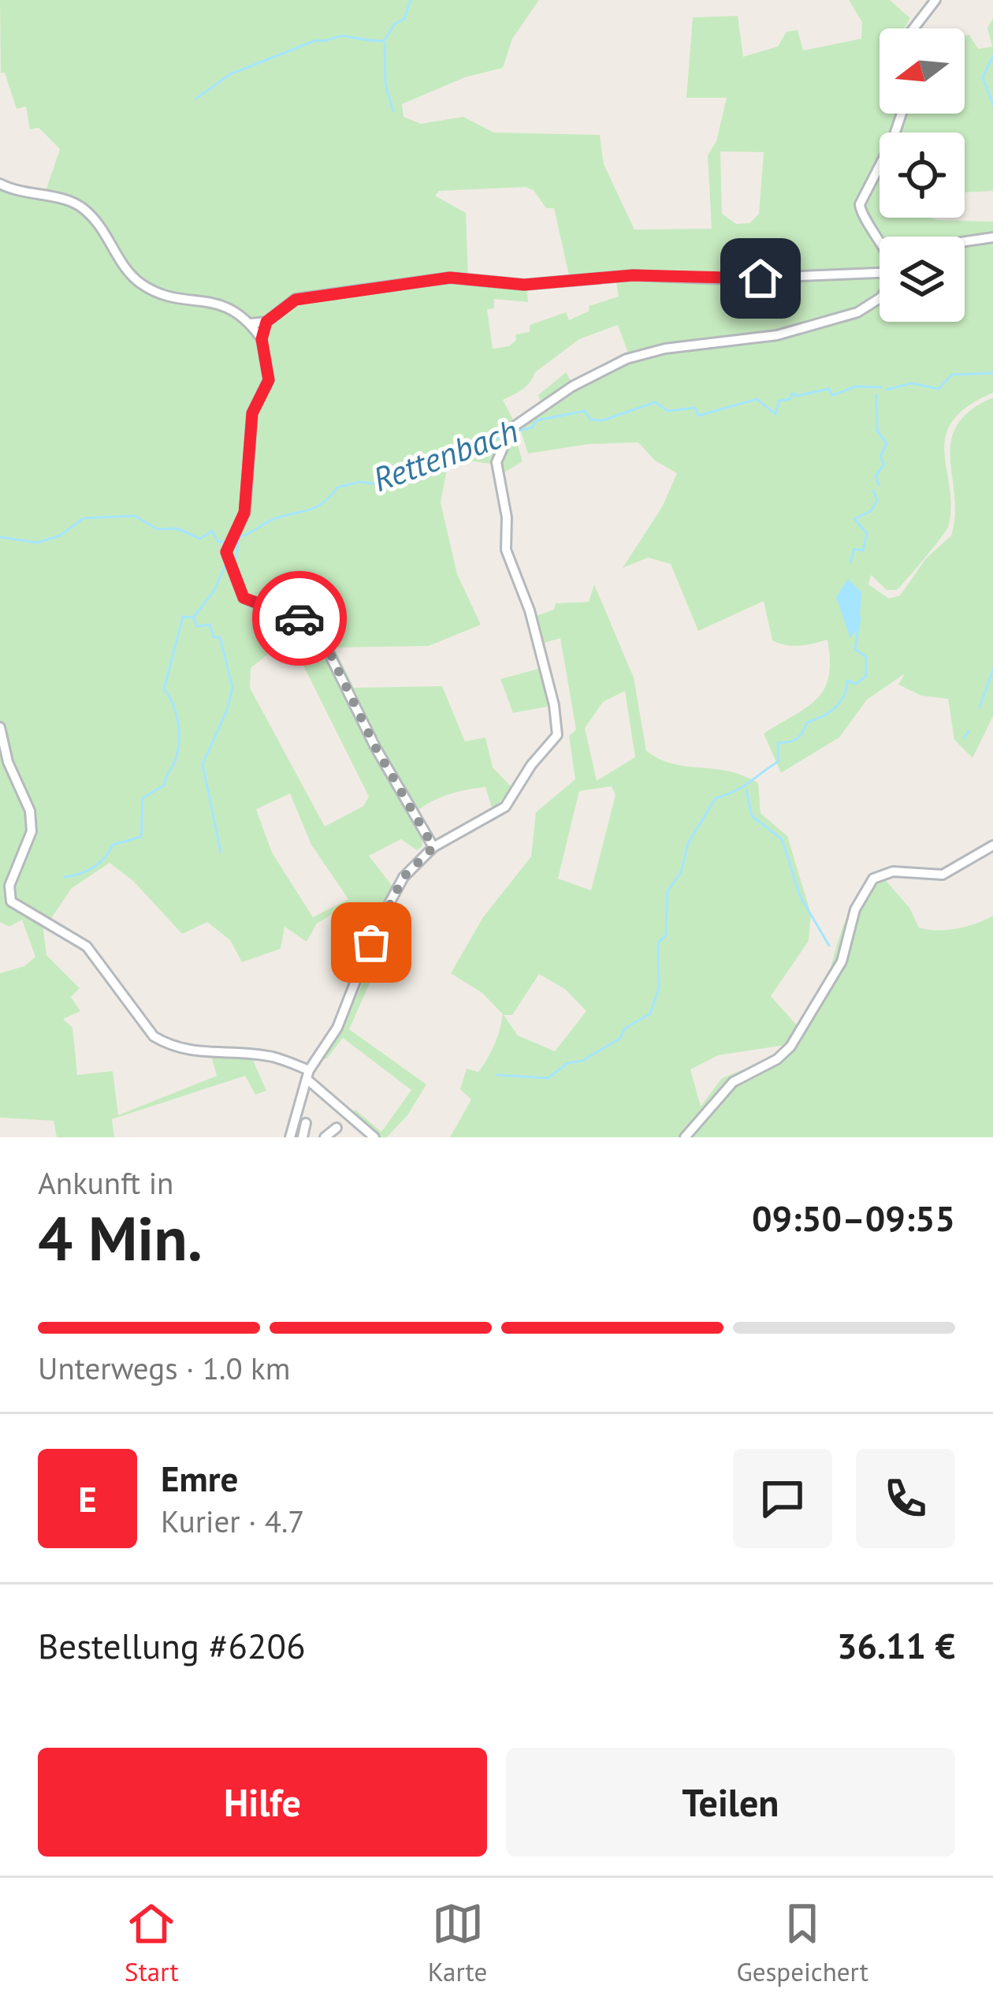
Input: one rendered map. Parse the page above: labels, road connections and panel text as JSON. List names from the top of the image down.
{
  "water": ["Rettenbach"],
  "north": "left",
  "page": {
    "heading": ["4 Min.", "Ankunft in", "09:50–09:55"],
    "panel": [
      "Emre",
      "Kurier · 4.7",
      "Bestellung #6206",
      "36.11 €"
    ],
    "bar": "Unterwegs · 1.0 km",
    "round": "E",
    "buttons": ["Hilfe", "Teilen"],
    "tabs": ["Start", "Karte", "Gespeichert"]
  }
}
